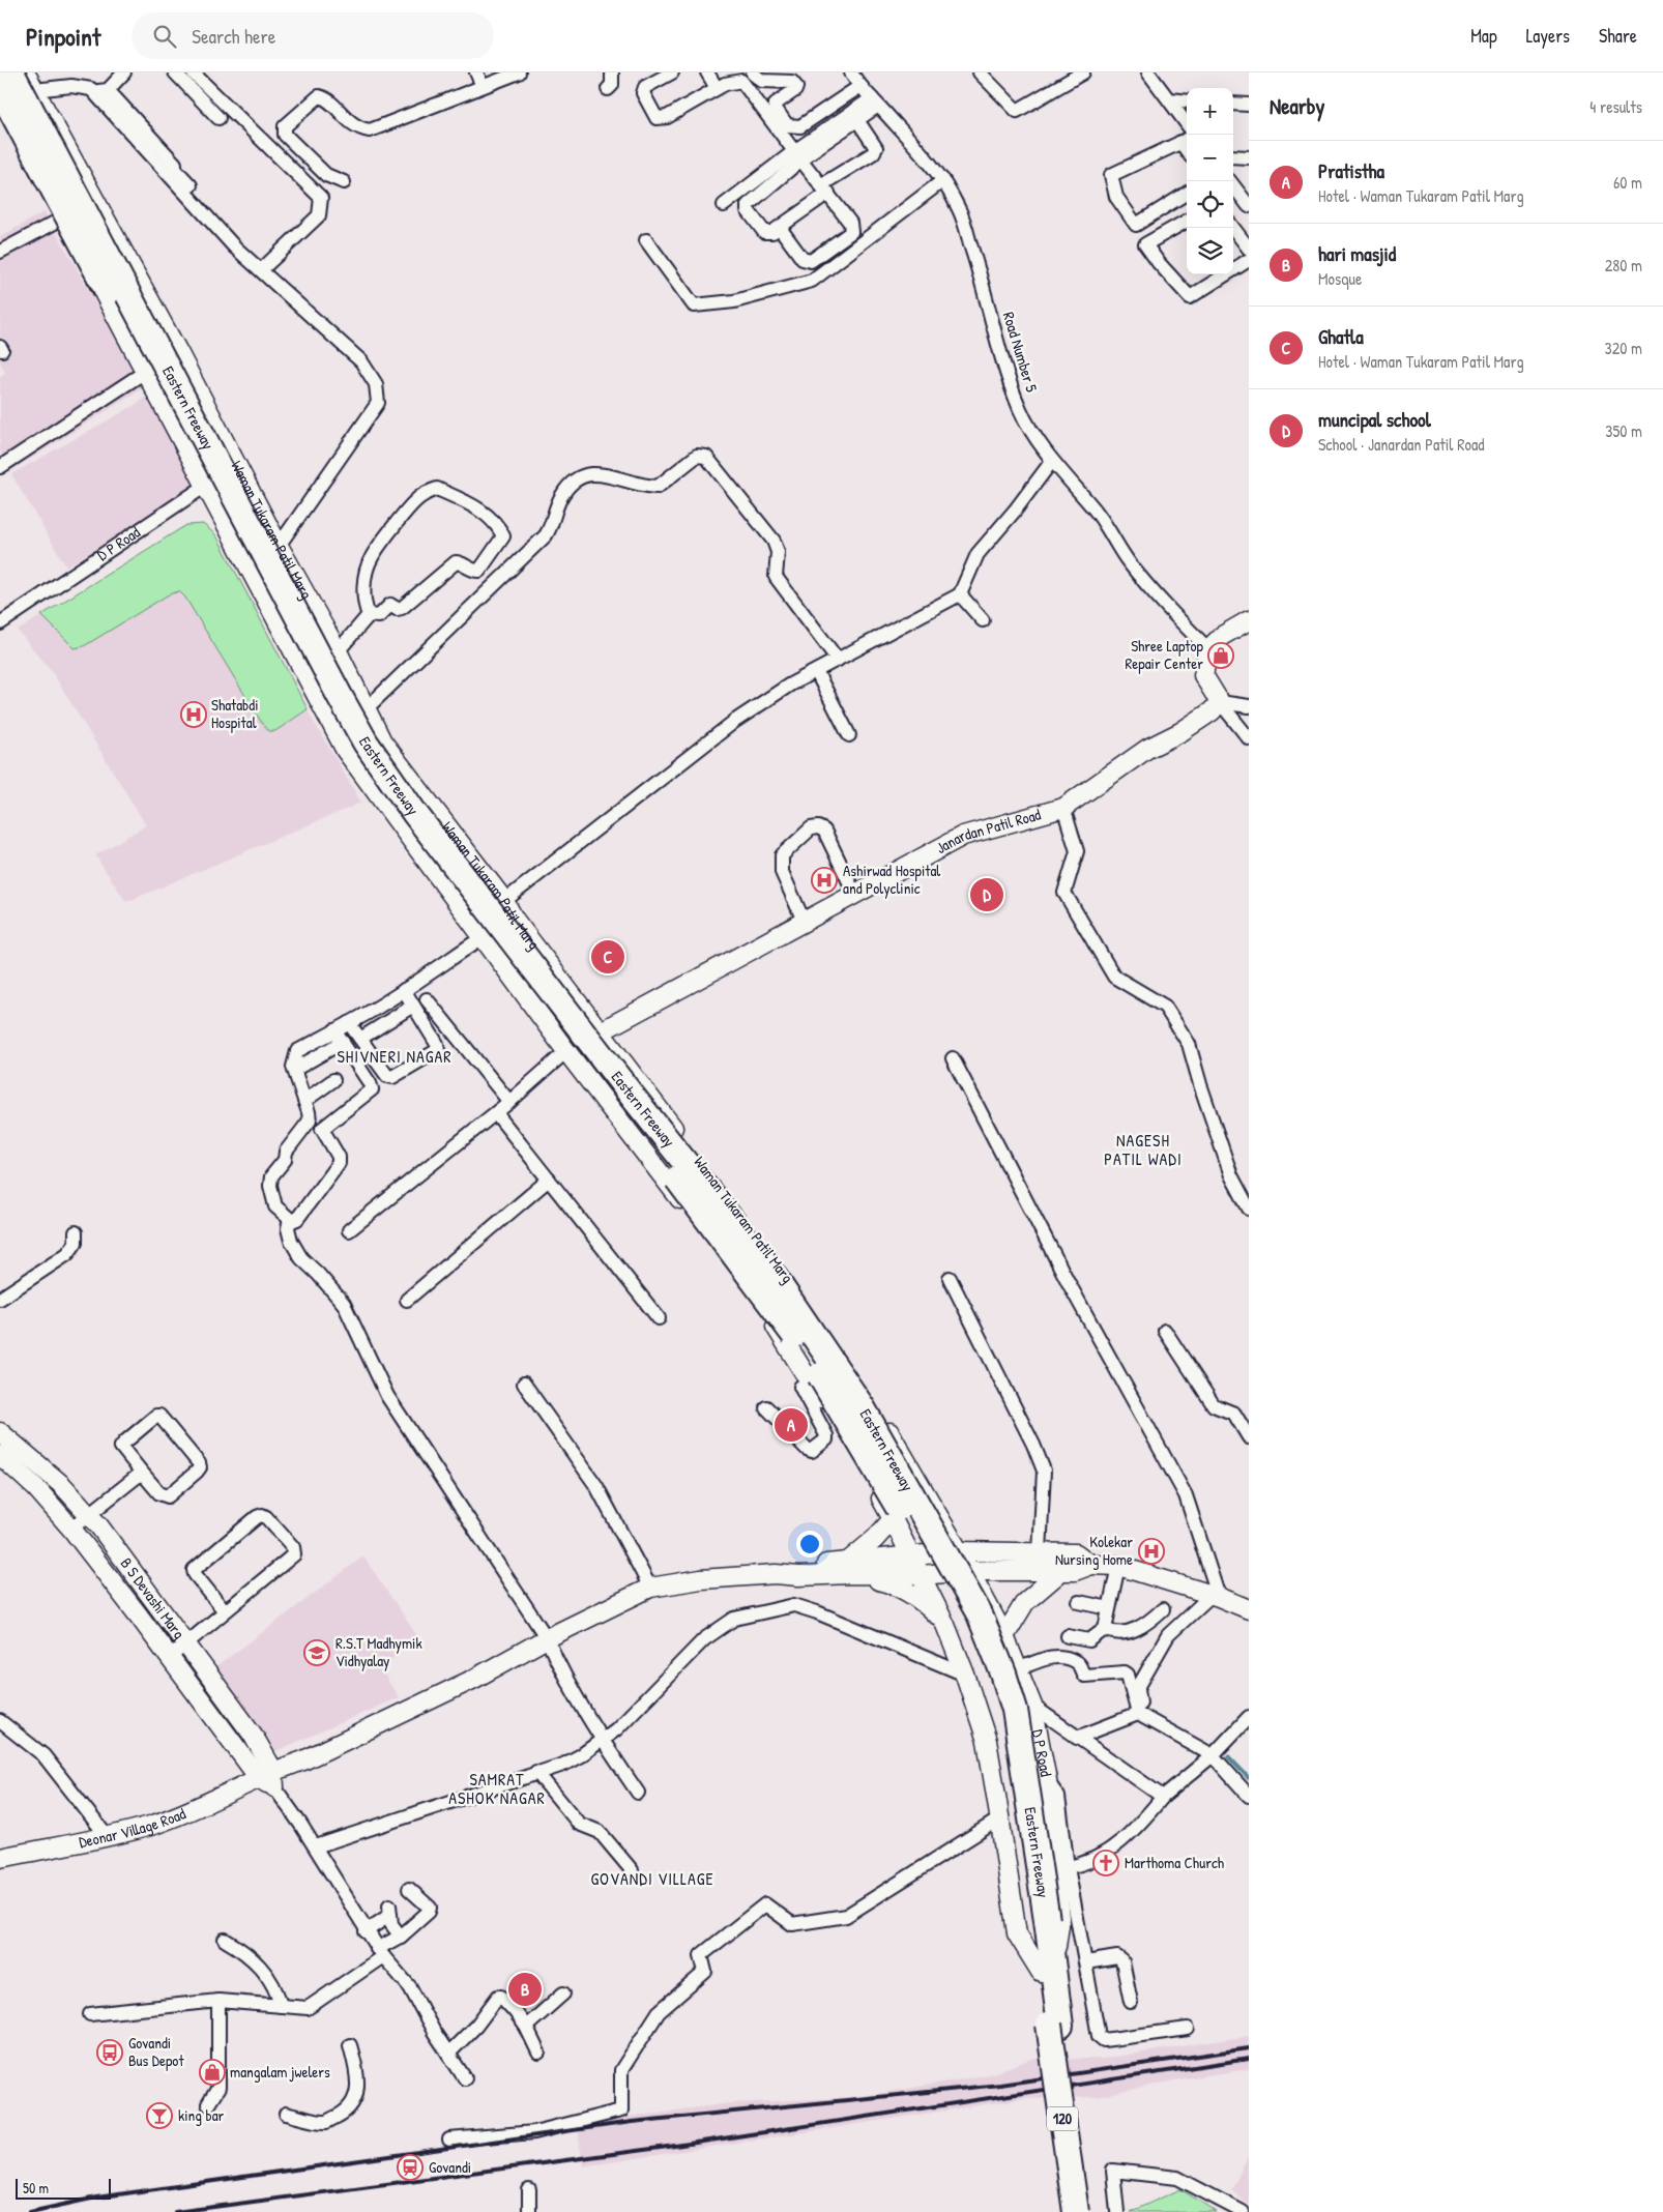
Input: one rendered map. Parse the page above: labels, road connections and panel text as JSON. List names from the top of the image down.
{
  "streets": {
    "highway": ["Eastern Freeway", "120"],
    "main road": [
      "Waman Tukaram Patil Marg",
      "D P Road",
      "Janardan Patil Road",
      "B S Devashi Marg",
      "Deonar Village Road"
    ],
    "street": ["Road Number 5"]
  },
  "crossings": [
    ["Eastern Freeway", "D P Road"],
    ["Waman Tukaram Patil Marg", "D P Road"],
    ["Waman Tukaram Patil Marg", "Janardan Patil Road"],
    ["B S Devashi Marg", "Deonar Village Road"]
  ],
  "districts": [
    "SHIVNERI NAGAR",
    "NAGESH PATIL WADI",
    "SAMRAT ASHOK NAGAR",
    "GOVANDI VILLAGE"
  ],
  "places": {
    "shop": ["Shree Laptop Repair Center", "mangalam jwelers"],
    "hospital": ["Shatabdi Hospital", "Ashirwad Hospital and Polyclinic", "Kolekar Nursing Home"],
    "school or university": ["R.S.T Madhymik Vidhyalay"],
    "church": ["Marthoma Church"],
    "bus stop": ["Govandi Bus Depot"],
    "bar": ["king bar"],
    "station": ["Govandi"]
  },
  "scale_bar": "50 m",
  "page": {
    "header": "Pinpoint",
    "search": "Search here",
    "nav": ["Map", "Layers", "Share"],
    "heading": ["Nearby", "4 results"],
    "map_buttons": ["+", "−"],
    "list": [
      {
        "mark": "A",
        "name": "Pratistha",
        "note": "Hotel · Waman Tukaram Patil Marg",
        "value": "60 m"
      },
      {
        "mark": "B",
        "name": "hari masjid",
        "note": "Mosque",
        "value": "280 m"
      },
      {
        "mark": "C",
        "name": "Ghatla",
        "note": "Hotel · Waman Tukaram Patil Marg",
        "value": "320 m"
      },
      {
        "mark": "D",
        "name": "muncipal school",
        "note": "School · Janardan Patil Road",
        "value": "350 m"
      }
    ],
    "pins": [
      "D",
      "C",
      "A",
      "B"
    ],
    "scale": "50 m"
  }
}
